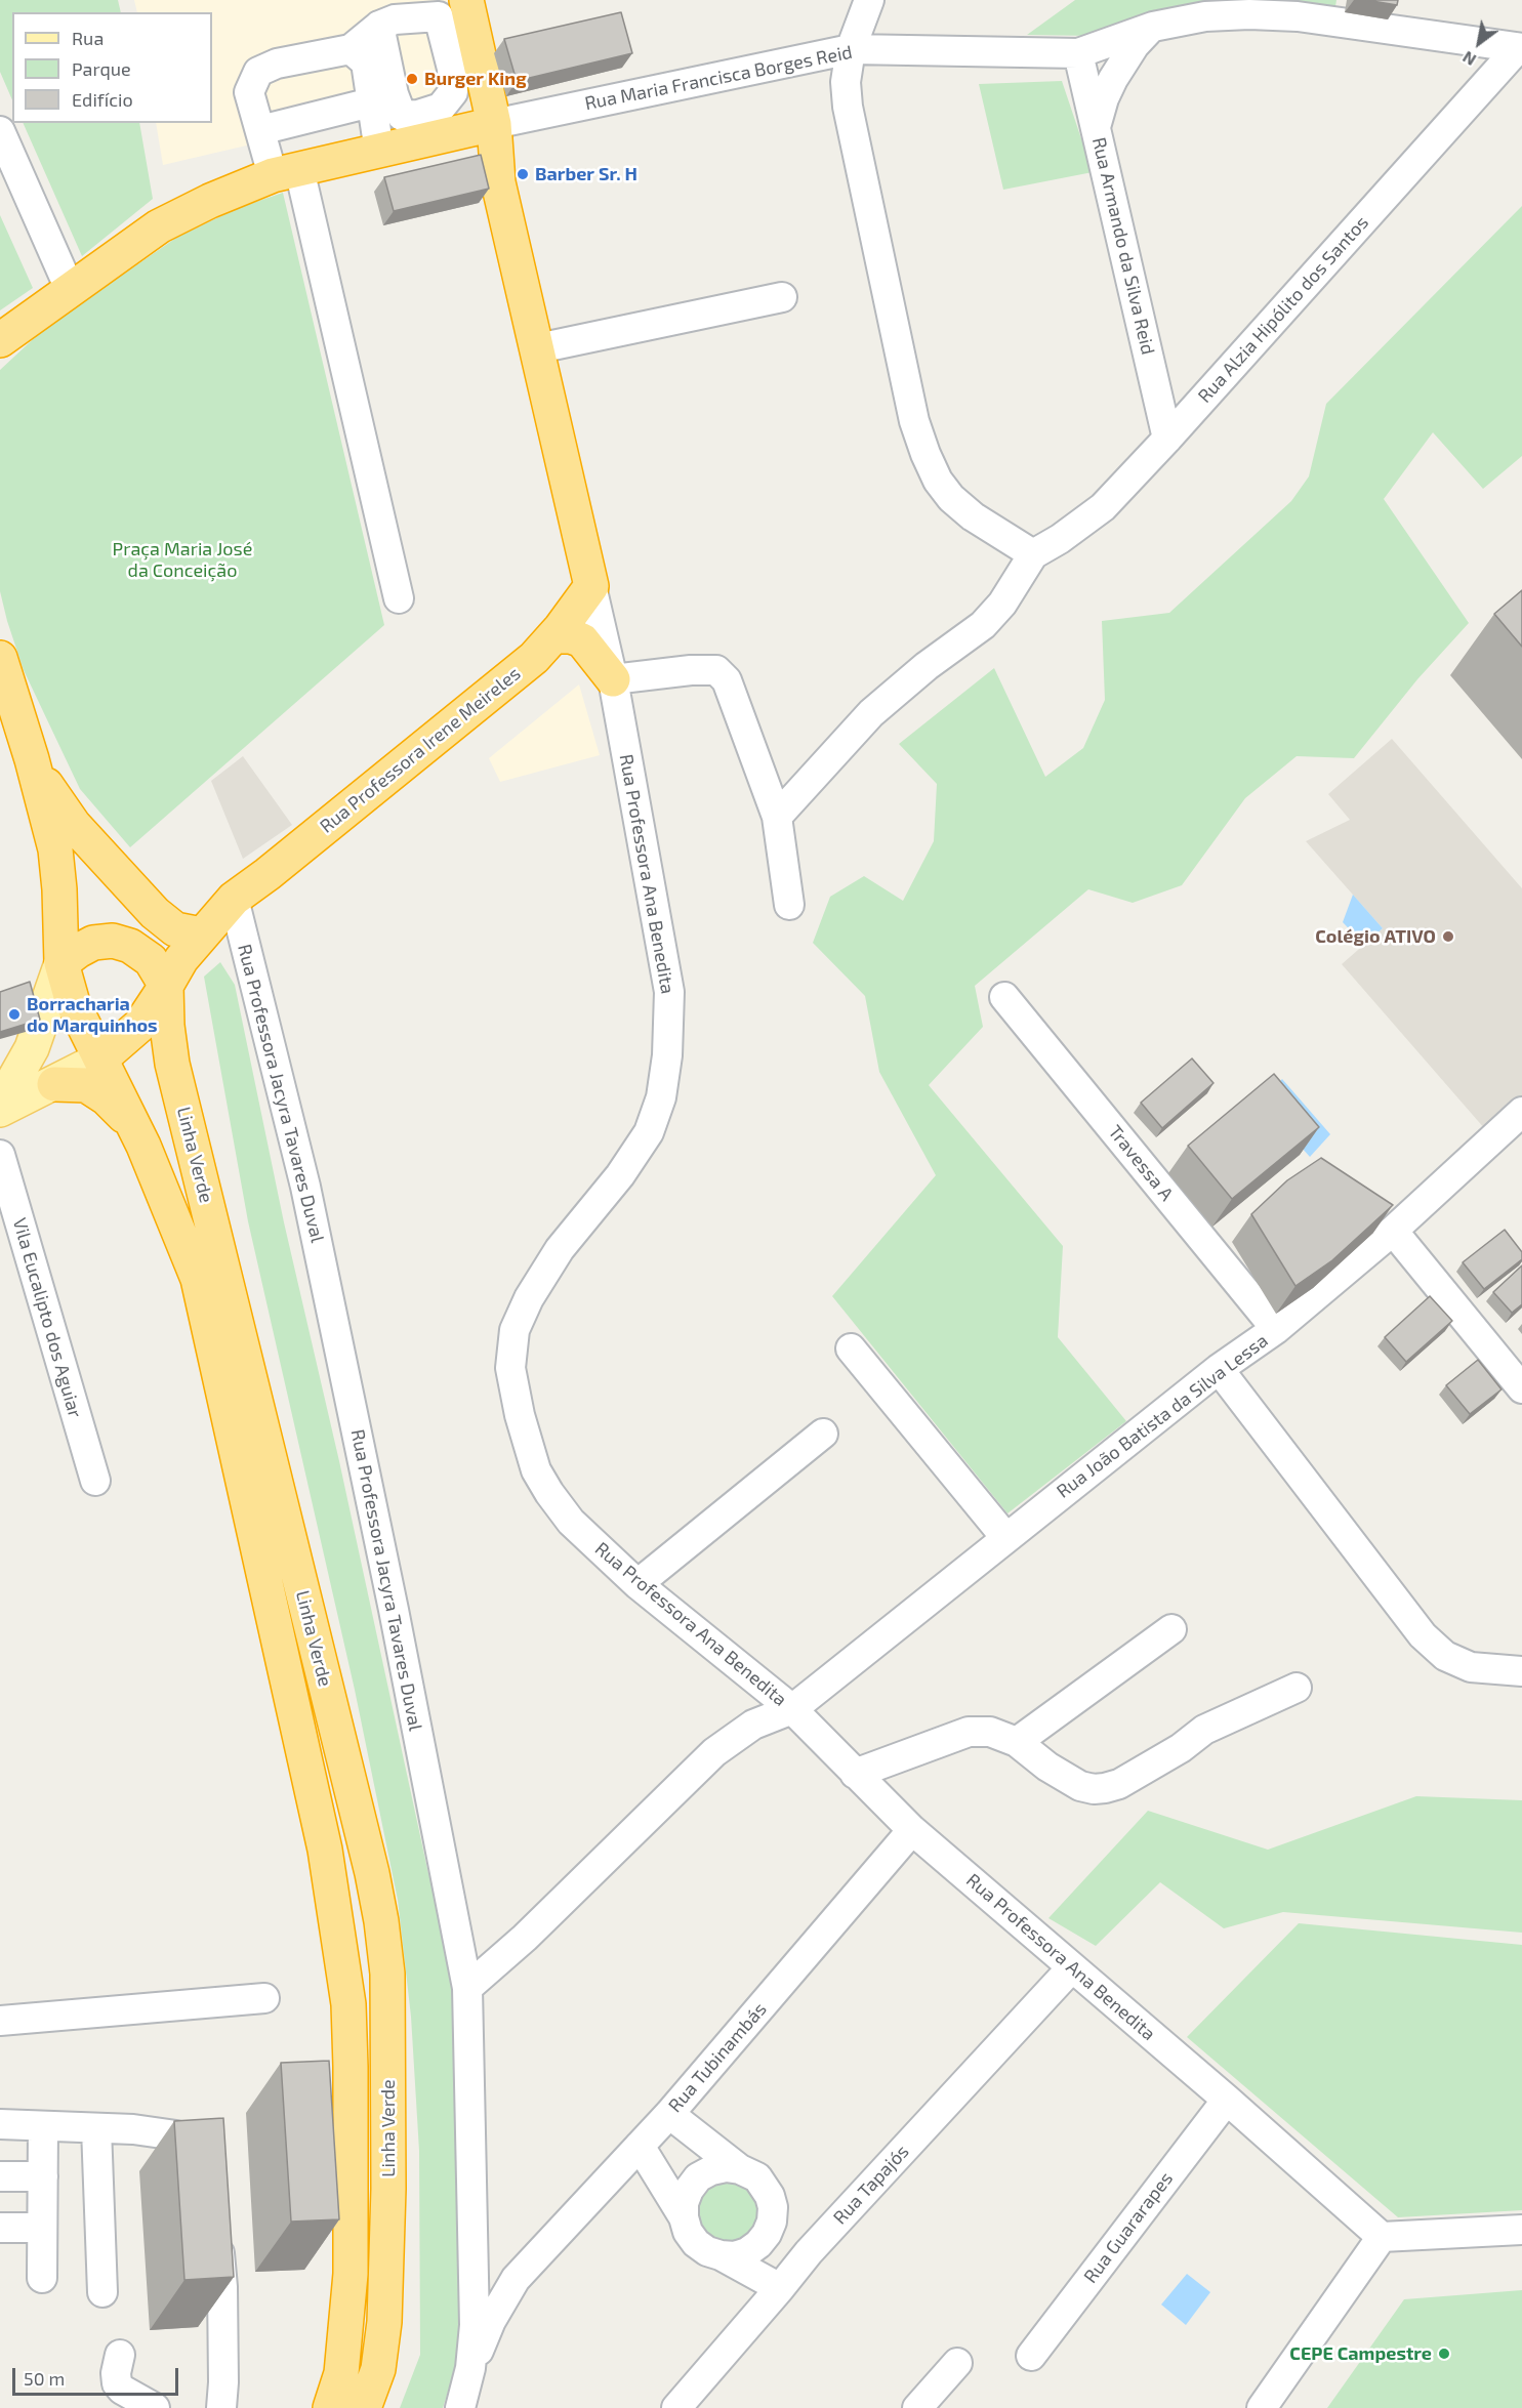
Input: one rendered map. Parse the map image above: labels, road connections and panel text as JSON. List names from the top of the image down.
{
  "streets": {
    "highway": [
      "Rua Maria Francisca Borges Reid",
      "Rua Professora Irene Meireles",
      "Rua Professora Ana Benedita",
      "Linha Verde"
    ],
    "street": [
      "Rua Armando da Silva Reid",
      "Rua Alzia Hipólito dos Santos",
      "Rua Professora Jacyra Tavares Duval",
      "Travessa A",
      "Vila Eucalipto dos Aguiar",
      "Rua João Batista da Silva Lessa",
      "Rua Tubinambás",
      "Rua Tapajós",
      "Rua Guararapes"
    ]
  },
  "crossings": [
    ["Rua Maria Francisca Borges Reid", "Rua Armando da Silva Reid"],
    ["Rua Maria Francisca Borges Reid", "Rua Alzia Hipólito dos Santos"],
    ["Rua Maria Francisca Borges Reid", "Rua Professora Ana Benedita"],
    ["Rua Armando da Silva Reid", "Rua Alzia Hipólito dos Santos"],
    ["Rua Professora Irene Meireles", "Rua Professora Ana Benedita"],
    ["Rua Professora Irene Meireles", "Rua Professora Jacyra Tavares Duval"],
    ["Rua Professora Ana Benedita", "Rua João Batista da Silva Lessa"],
    ["Rua Professora Ana Benedita", "Rua Tubinambás"],
    ["Rua Professora Ana Benedita", "Rua Tapajós"],
    ["Rua Professora Ana Benedita", "Rua Guararapes"],
    ["Rua Professora Jacyra Tavares Duval", "Rua João Batista da Silva Lessa"],
    ["Rua Professora Jacyra Tavares Duval", "Rua Tubinambás"],
    ["Travessa A", "Rua João Batista da Silva Lessa"]
  ],
  "parks": ["Praça Maria José da Conceição"],
  "places": [
    "Burger King",
    "Barber Sr. H",
    "Colégio ATIVO",
    "Borracharia do Marquinhos",
    "CEPE Campestre"
  ],
  "legend": ["Rua", "Parque", "Edifício"],
  "scale_bar": "50 m",
  "north": "bottom left"
}
